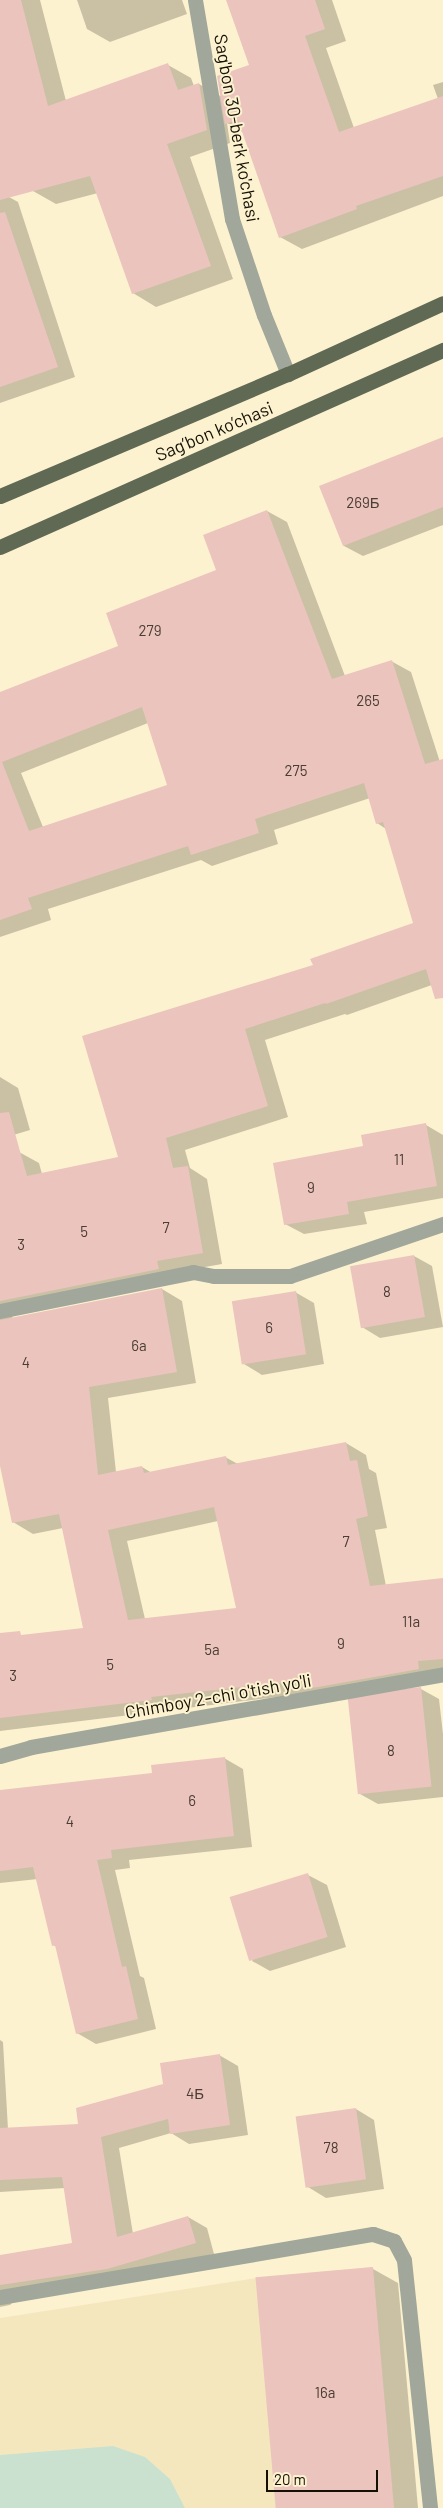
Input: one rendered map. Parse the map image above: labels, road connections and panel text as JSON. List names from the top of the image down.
{
  "streets": {
    "main road": ["Sag’bon ko’chasi"],
    "street": ["Sag'bon 30-berk ko'chasi", "Chimboy 2-chi o'tish yo'li"]
  },
  "crossings": [
    ["Sag'bon 30-berk ko'chasi", "Sag’bon ko’chasi"]
  ],
  "house_numbers": [
    "269Б",
    "279",
    "265",
    "275",
    "11",
    "9",
    "7",
    "5",
    "3",
    "8",
    "6",
    "6a",
    "4",
    "7",
    "11a",
    "9",
    "5a",
    "5",
    "3",
    "8",
    "6",
    "4",
    "4Б",
    "78",
    "16a"
  ],
  "scale_bar": "20 m"
}
